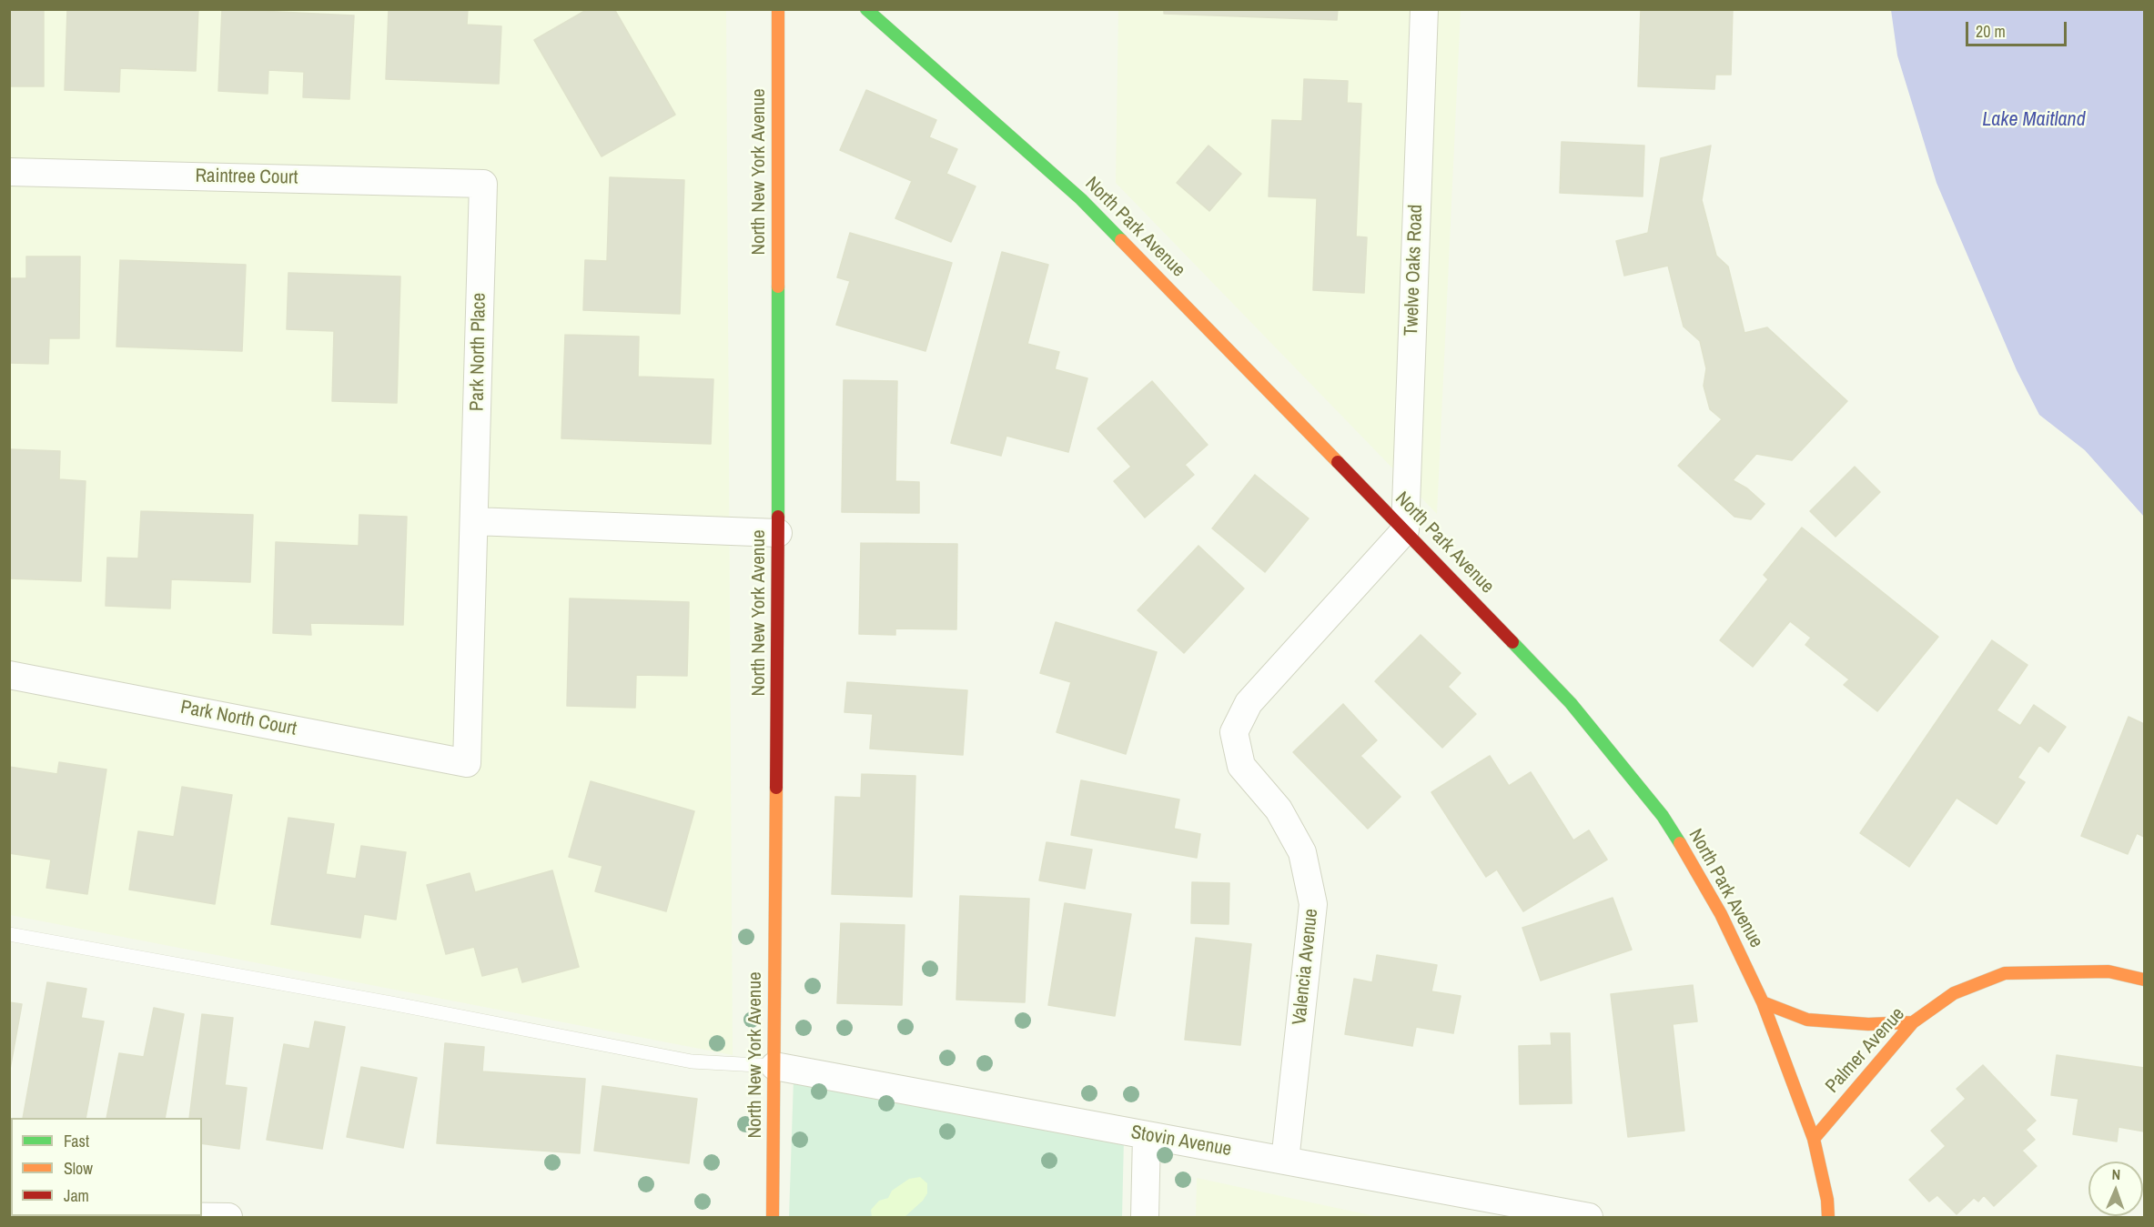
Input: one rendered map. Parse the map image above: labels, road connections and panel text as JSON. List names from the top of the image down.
{
  "streets": {
    "street": [
      "North New York Avenue",
      "Raintree Court",
      "North Park Avenue",
      "Twelve Oaks Road",
      "Park North Place",
      "Park North Court",
      "Valencia Avenue",
      "Palmer Avenue",
      "Stovin Avenue"
    ]
  },
  "crossings": [
    ["North New York Avenue", "Stovin Avenue"],
    ["Raintree Court", "Park North Place"],
    ["North Park Avenue", "Twelve Oaks Road"],
    ["North Park Avenue", "Valencia Avenue"],
    ["North Park Avenue", "Palmer Avenue"],
    ["Twelve Oaks Road", "Valencia Avenue"],
    ["Park North Place", "Park North Court"],
    ["Valencia Avenue", "Stovin Avenue"]
  ],
  "water": ["Lake Maitland"],
  "legend": ["Fast", "Slow", "Jam"],
  "scale_bar": "20 m",
  "north": "top"
}
